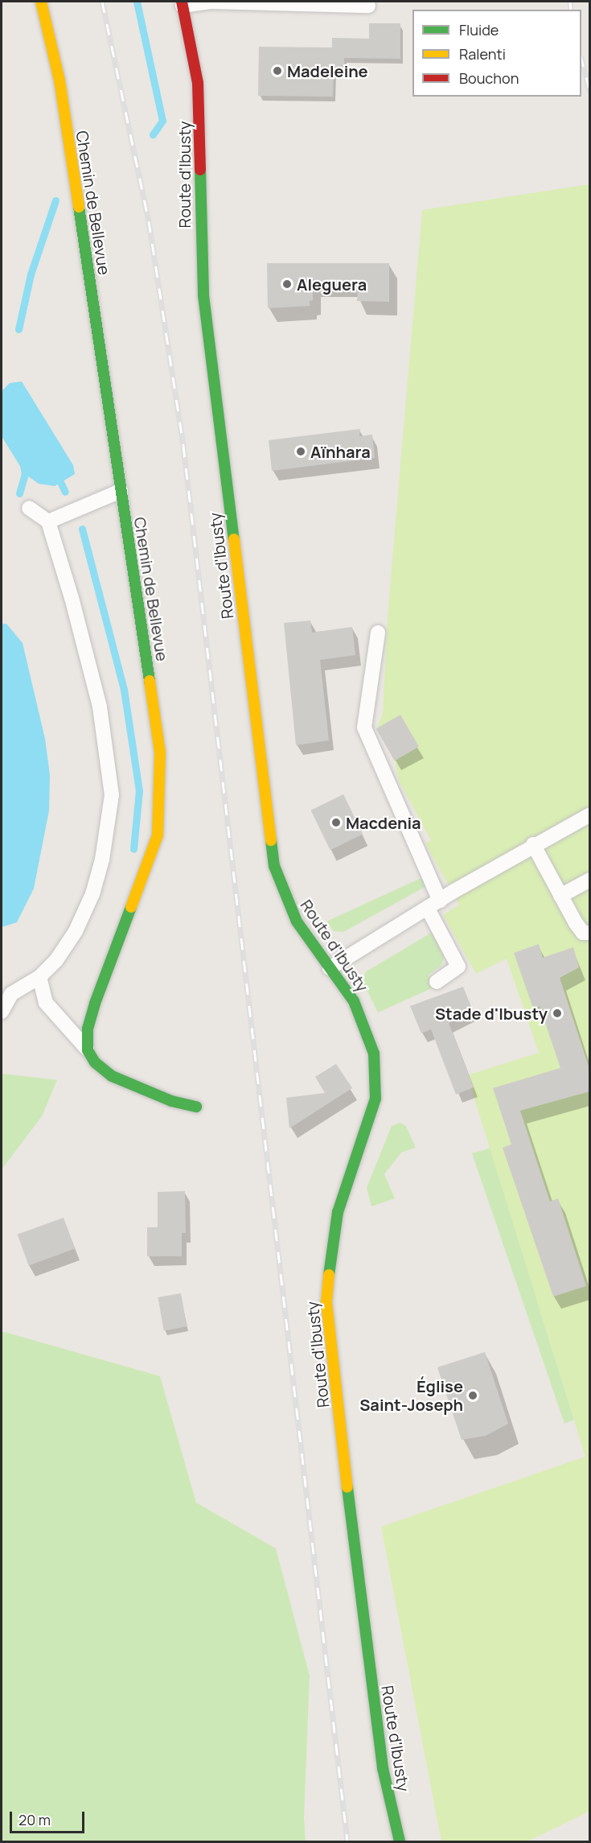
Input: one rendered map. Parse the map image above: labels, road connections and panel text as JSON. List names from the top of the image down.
{
  "streets": {
    "street": ["Route d'Ibusty", "Chemin de Bellevue"]
  },
  "places": [
    "Madeleine",
    "Aleguera",
    "Aïnhara",
    "Macdenia",
    "Stade d'Ibusty",
    "Église Saint-Joseph"
  ],
  "legend": ["Fluide", "Ralenti", "Bouchon"],
  "scale_bar": "20 m"
}
